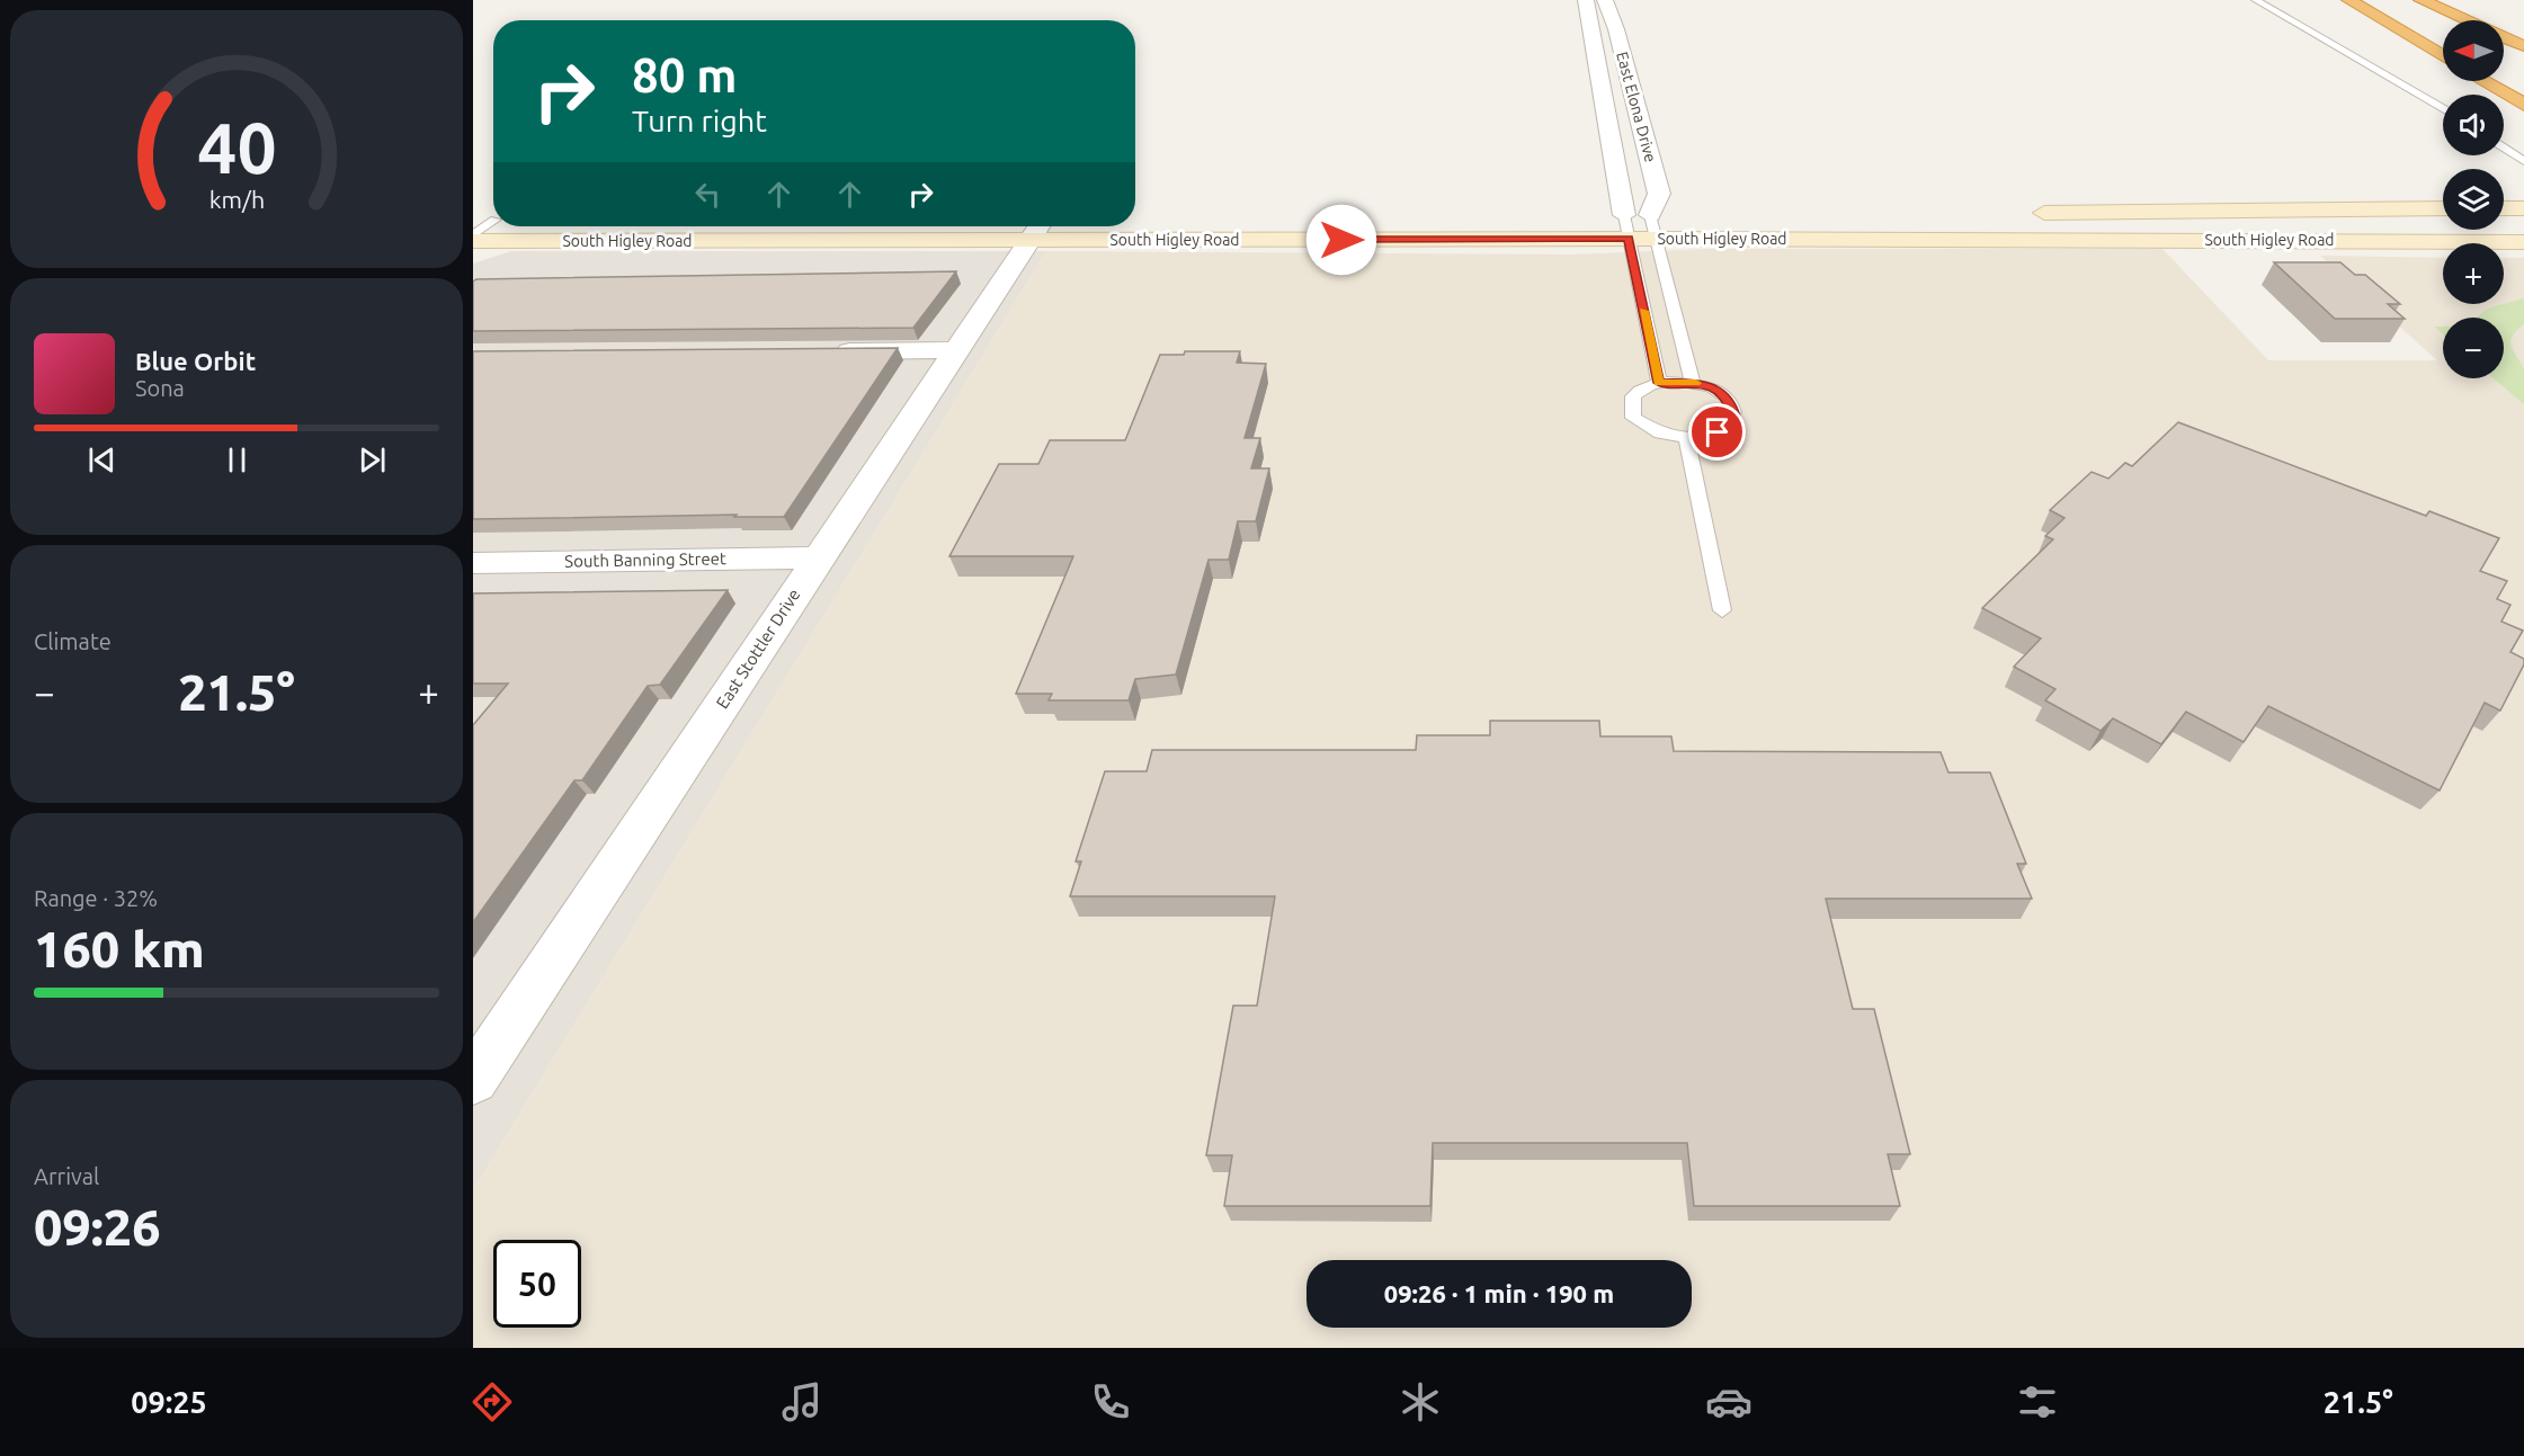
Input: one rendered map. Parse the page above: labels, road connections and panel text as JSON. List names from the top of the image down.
{
  "streets": {
    "main road": ["South Higley Road"],
    "street": ["East Elona Drive", "South Banning Street", "East Stottler Drive"]
  },
  "crossings": [
    ["East Elona Drive", "South Higley Road"],
    ["South Higley Road", "East Stottler Drive"],
    ["South Banning Street", "East Stottler Drive"]
  ],
  "north": "left",
  "page": {
    "map_buttons": ["+", "−"],
    "turn": ["80 m", "Turn right"],
    "song": ["Blue Orbit", "Sona"],
    "tile": [
      "Climate",
      ["Range · 32%", "160 km"],
      ["Arrival", "09:26"]
    ],
    "heat": ["−", "21.5°", "+"],
    "limit": "50",
    "trip": "09:26 · 1 min · 190 m",
    "tabs": ["09:25", "21.5°"],
    "gauge": ["40", "km/h"]
  }
}
